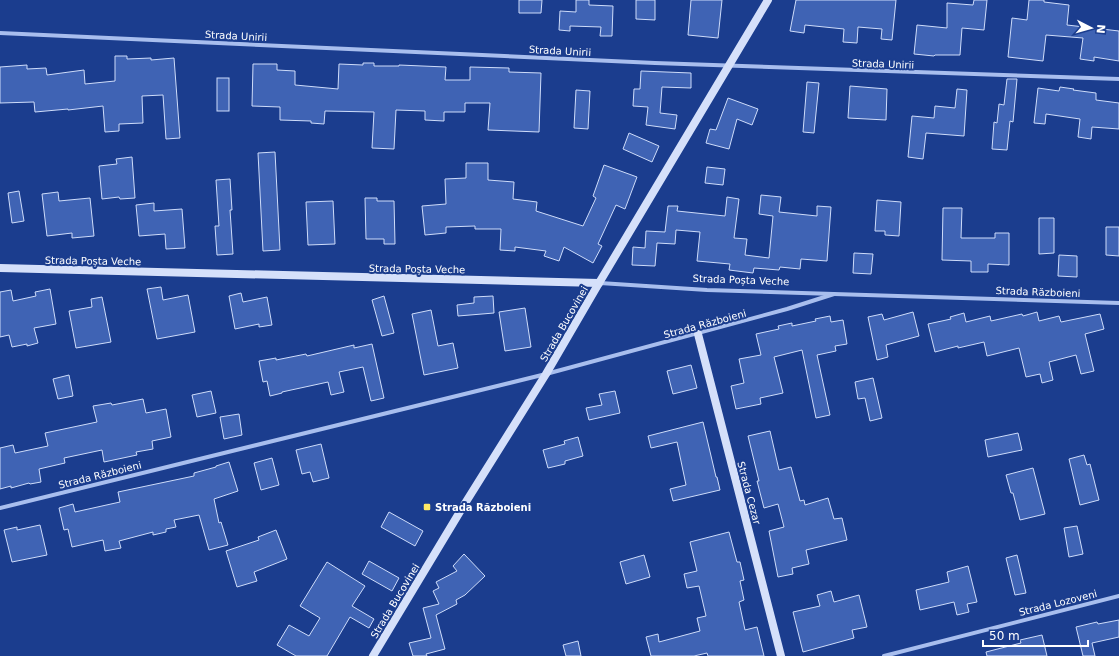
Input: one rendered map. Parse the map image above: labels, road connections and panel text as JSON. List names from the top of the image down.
{
  "streets": {
    "street": [
      "Strada Unirii",
      "Strada Poșta Veche",
      "Strada Războieni",
      "Strada Bucovinei",
      "Strada Cezar",
      "Strada Lozoveni"
    ]
  },
  "crossings": [
    ["Strada Unirii", "Strada Bucovinei"],
    ["Strada Poșta Veche", "Strada Războieni"],
    ["Strada Poșta Veche", "Strada Bucovinei"],
    ["Strada Războieni", "Strada Bucovinei"],
    ["Strada Războieni", "Strada Cezar"]
  ],
  "places": {
    "transit": ["Strada Războieni"]
  },
  "scale_bar": "50 m",
  "north": "right"
}
